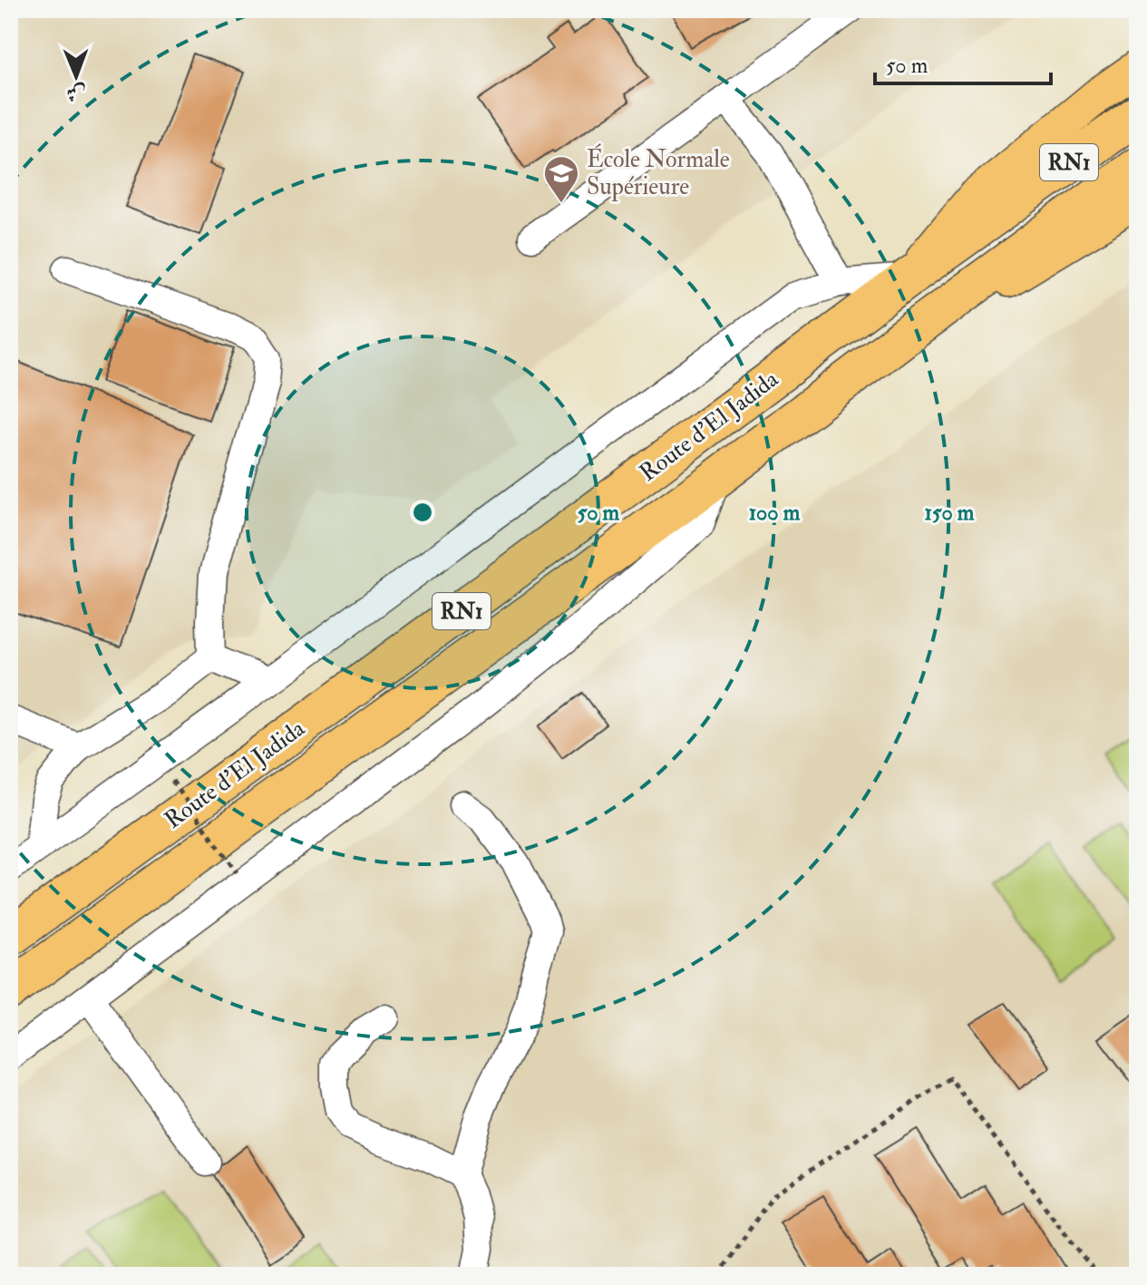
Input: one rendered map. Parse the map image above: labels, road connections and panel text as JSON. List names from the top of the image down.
{
  "streets": {
    "highway": ["RN1", "Route d'El Jadida"]
  },
  "crossings": [
    ["RN1", "Route d'El Jadida"]
  ],
  "places": {
    "school or university": ["École Normale Supérieure"]
  },
  "scale_bar": "50 m",
  "north": "bottom",
  "rings": ["50 m", "100 m", "150 m"]
}
